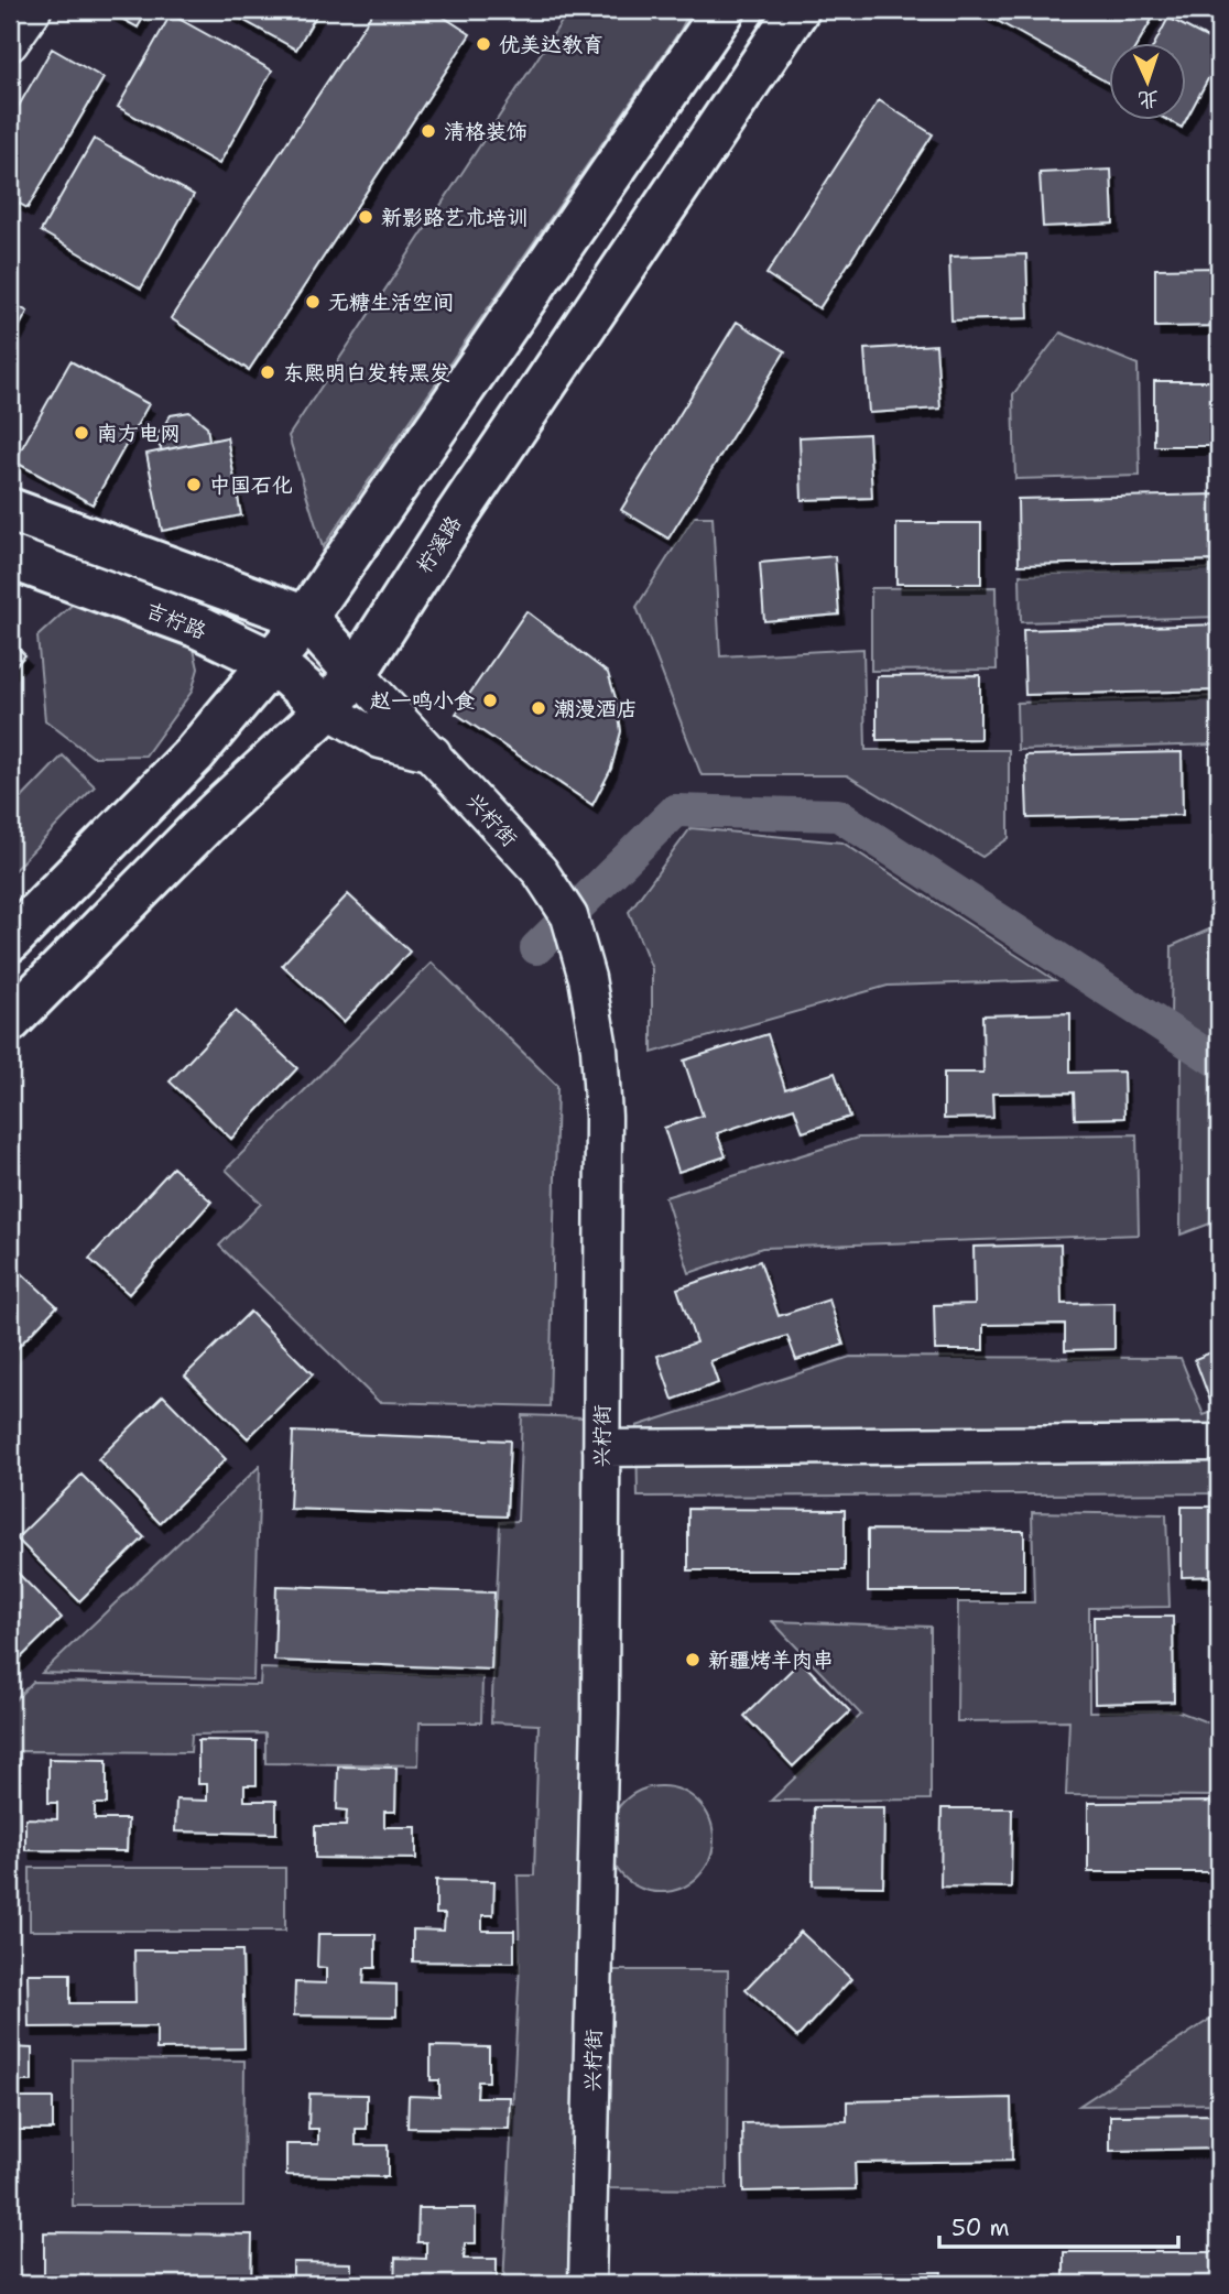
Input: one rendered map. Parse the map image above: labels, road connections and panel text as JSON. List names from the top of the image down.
{
  "streets": {
    "main road": ["柠溪路", "吉柠路"],
    "street": ["兴柠街"]
  },
  "crossings": [
    ["柠溪路", "吉柠路"],
    ["柠溪路", "兴柠街"]
  ],
  "places": [
    "优美达教育",
    "清格装饰",
    "新影路艺术培训",
    "无糖生活空间",
    "东熙明白发转黑发",
    "南方电网",
    "中国石化",
    "赵一鸣小食",
    "潮漫酒店",
    "新疆烤羊肉串"
  ],
  "scale_bar": "50 m",
  "north": "bottom"
}
